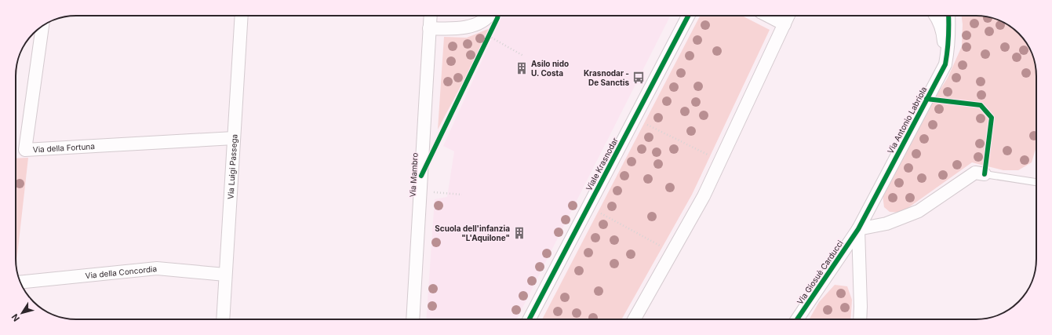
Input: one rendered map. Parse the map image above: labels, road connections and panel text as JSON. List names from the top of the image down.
{
  "streets": {
    "street": [
      "Via Antonio Labriola",
      "Via della Fortuna",
      "Viale Krasnodar",
      "Via Luigi Passega",
      "Via Mambro",
      "Via della Concordia",
      "Via Giosuè Carducci"
    ]
  },
  "crossings": [
    ["Via Antonio Labriola", "Via Giosuè Carducci"],
    ["Via della Fortuna", "Via Luigi Passega"],
    ["Via Luigi Passega", "Via della Concordia"]
  ],
  "places": {
    "building": ["Asilo nido U. Costa", "Scuola dell'infanzia \"L'Aquilone\""],
    "bus stop": ["Krasnodar - De Sanctis"]
  },
  "north": "bottom left"
}
